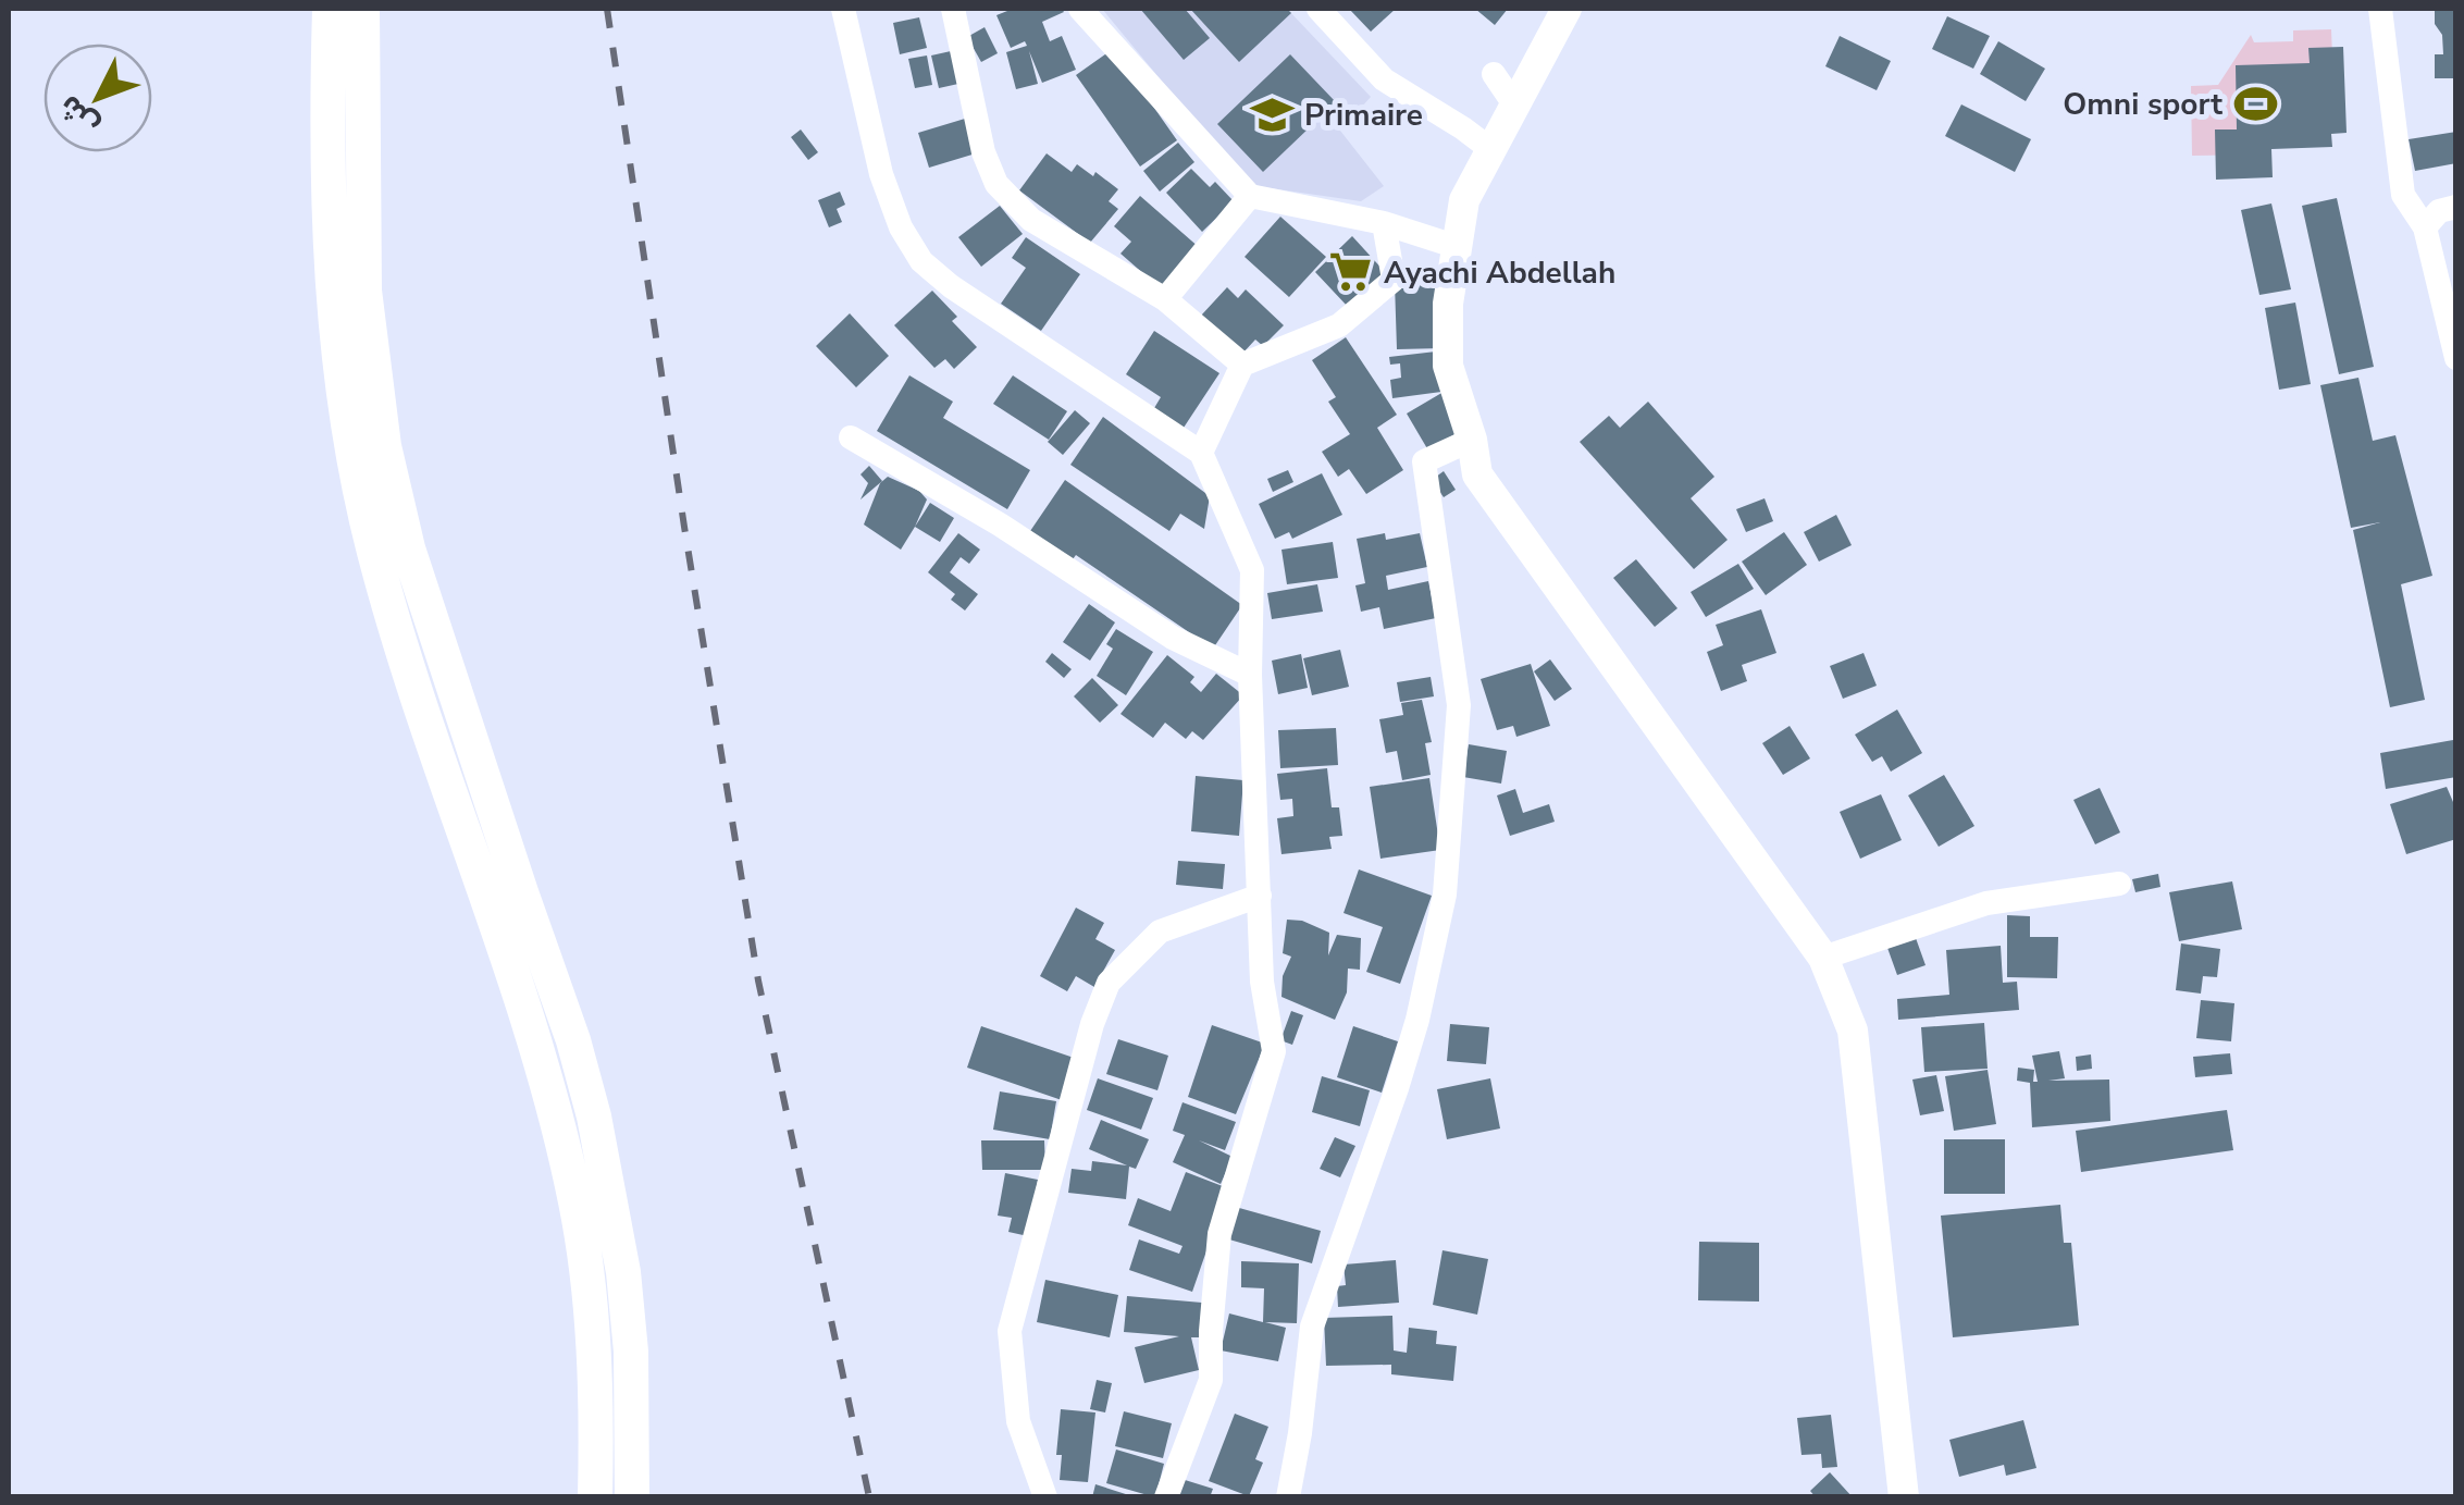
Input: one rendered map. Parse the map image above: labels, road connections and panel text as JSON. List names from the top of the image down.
{
  "places": {
    "sports": ["Omni sport"],
    "school or university": ["Primaire"],
    "supermarket": ["Ayachi Abdellah"]
  },
  "north": "bottom left"
}
